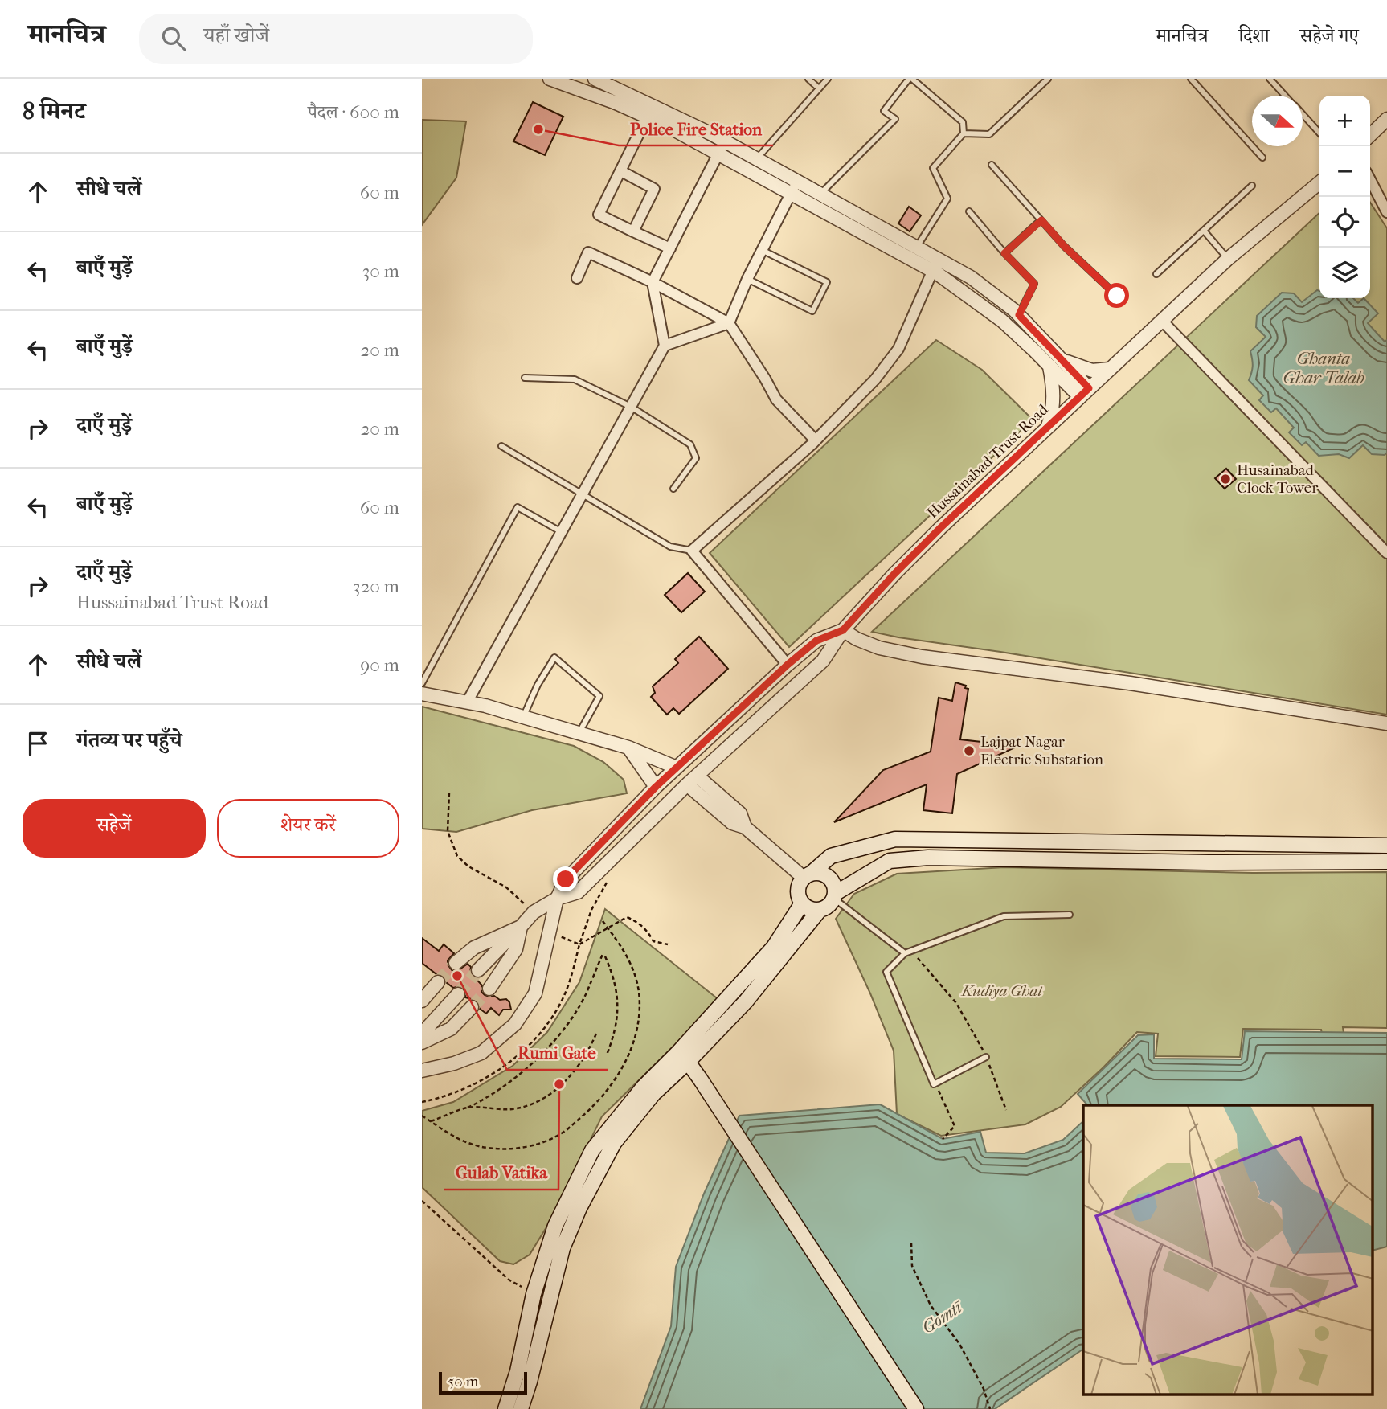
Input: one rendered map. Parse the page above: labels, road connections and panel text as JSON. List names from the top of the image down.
{
  "streets": {
    "street": ["Hussainabad Trust Road"]
  },
  "water": ["Ghanta Ghar Talab", "Gomtī"],
  "parks": ["Kudiya Ghat"],
  "places": [
    "Police Fire Station",
    "Husainabad Clock Tower",
    "Lajpat Nagar Electric Substation",
    "Rumi Gate",
    "Gulab Vatika"
  ],
  "scale_bar": "50 m",
  "north": "right",
  "page": {
    "header": "मानचित्र",
    "search": "यहाँ खोजें",
    "nav": ["मानचित्र", "दिशा", "सहेजे गए"],
    "heading": ["8 मिनट", "पैदल · 600 m"],
    "map_buttons": ["+", "−"],
    "list": [
      ["सीधे चलें", "60 m"],
      ["बाएँ मुड़ें", "30 m"],
      ["बाएँ मुड़ें", "20 m"],
      ["दाएँ मुड़ें", "20 m"],
      ["बाएँ मुड़ें", "60 m"],
      ["दाएँ मुड़ें", "Hussainabad Trust Road", "320 m"],
      ["सीधे चलें", "90 m"],
      "गंतव्य पर पहुँचे"
    ],
    "buttons": ["सहेजें", "शेयर करें"],
    "scale": "50 m"
  }
}
